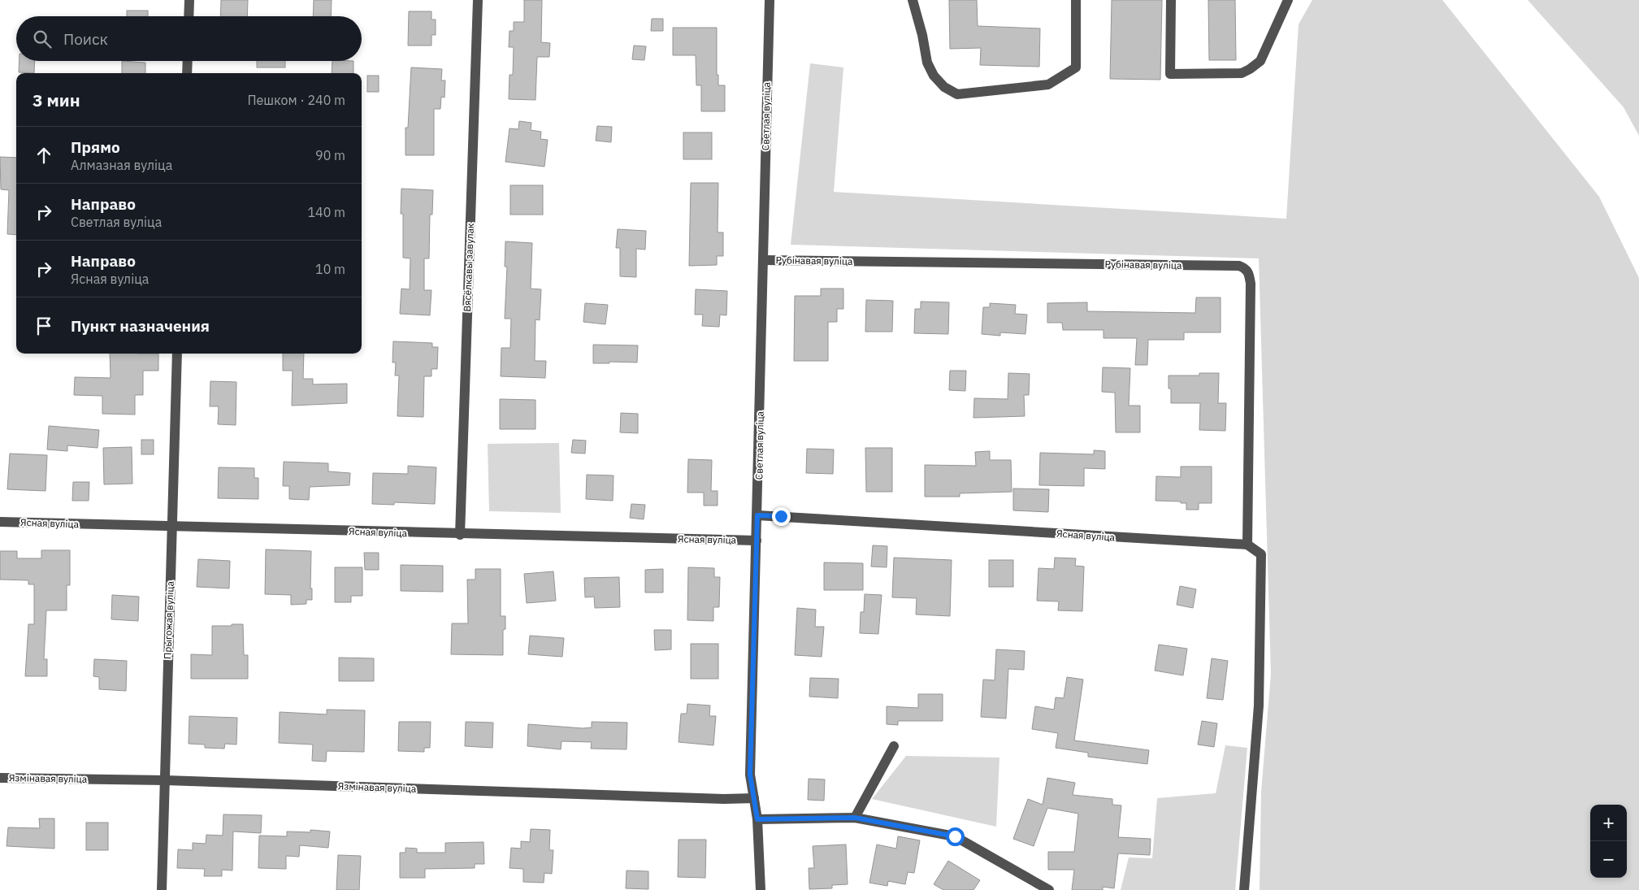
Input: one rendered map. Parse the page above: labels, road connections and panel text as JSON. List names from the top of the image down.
{
  "streets": {
    "street": [
      "Светлая вуліца",
      "Рубінавая вуліца",
      "Вясёлкавы завулак",
      "Ясная вуліца",
      "Прыгожая вуліца",
      "Язмінавая вуліца"
    ]
  },
  "crossings": [
    ["Светлая вуліца", "Рубінавая вуліца"],
    ["Светлая вуліца", "Ясная вуліца"],
    ["Светлая вуліца", "Язмінавая вуліца"],
    ["Рубінавая вуліца", "Ясная вуліца"],
    ["Вясёлкавы завулак", "Ясная вуліца"],
    ["Ясная вуліца", "Прыгожая вуліца"],
    ["Прыгожая вуліца", "Язмінавая вуліца"]
  ],
  "page": {
    "search": "Поиск",
    "heading": ["3 мин", "Пешком · 240 m"],
    "list": [
      ["Прямо", "Алмазная вуліца", "90 m"],
      ["Направо", "Светлая вуліца", "140 m"],
      ["Направо", "Ясная вуліца", "10 m"],
      "Пункт назначения"
    ],
    "map_buttons": ["+", "−"]
  }
}
